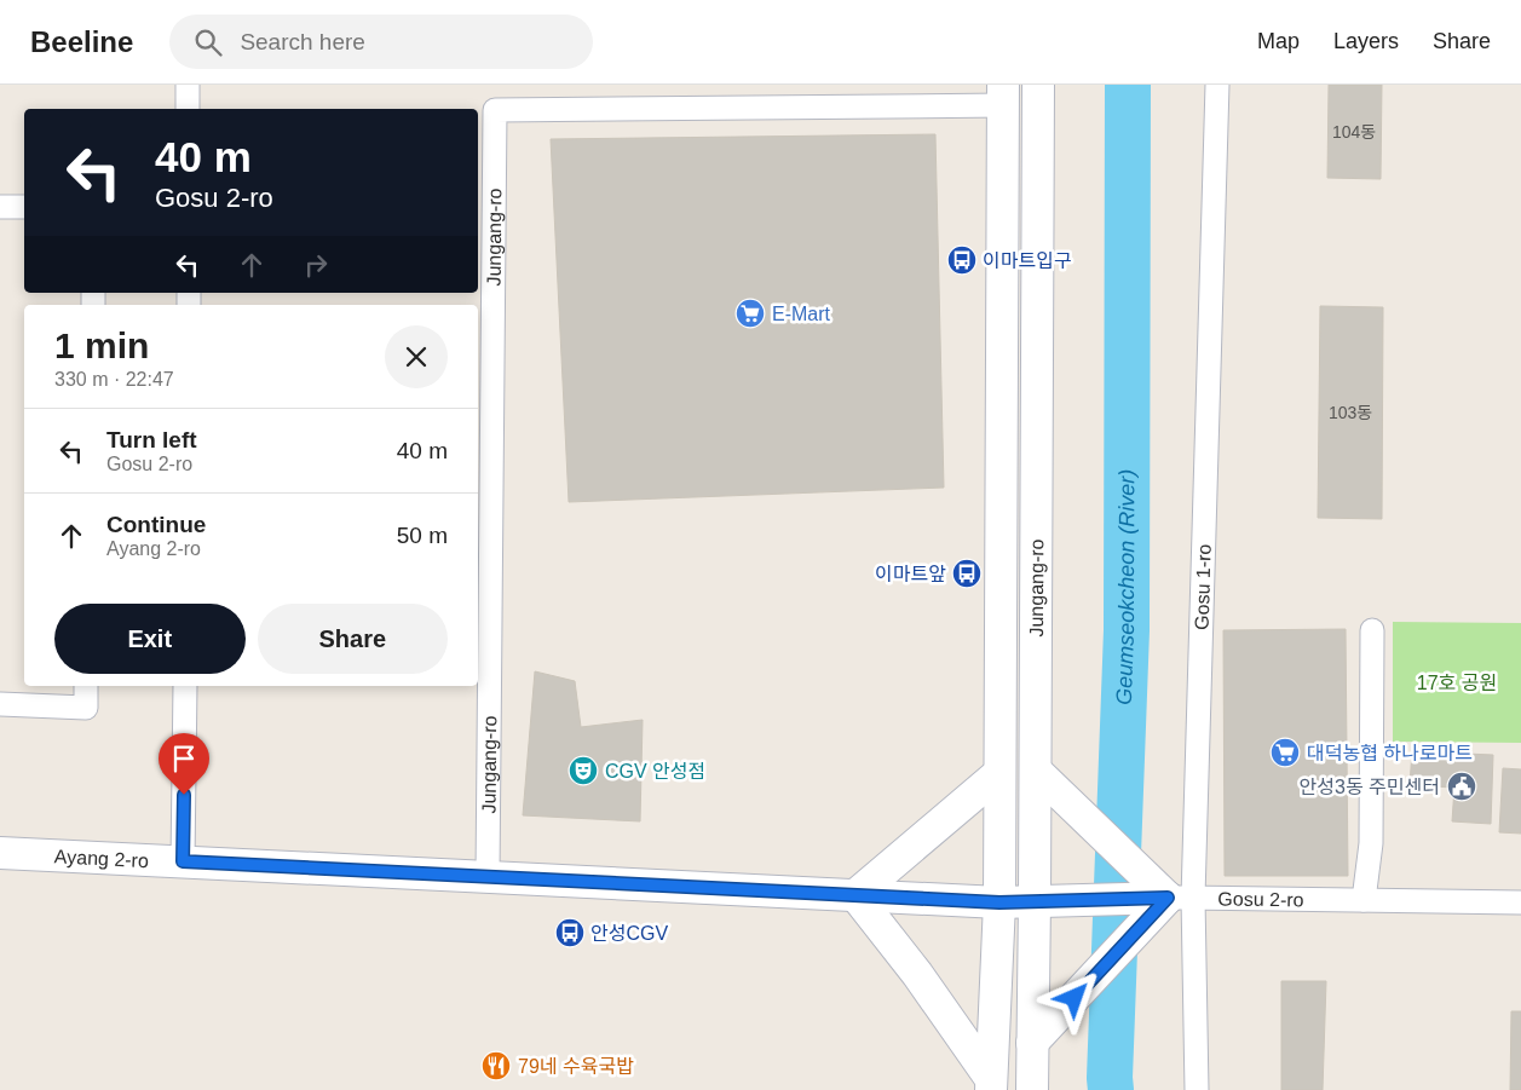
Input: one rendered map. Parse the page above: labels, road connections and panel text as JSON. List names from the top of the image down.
{
  "streets": {
    "main road": ["Jungang-ro", "Ayang 2-ro", "Gosu 2-ro"],
    "street": ["Gosu 1-ro"]
  },
  "crossings": [
    ["Jungang-ro", "Ayang 2-ro"],
    ["Jungang-ro", "Gosu 2-ro"],
    ["Gosu 1-ro", "Gosu 2-ro"],
    ["Ayang 2-ro", "Gosu 2-ro"]
  ],
  "water": ["Geumseokcheon (River)"],
  "parks": ["17호 공원"],
  "places": {
    "bus stop": ["이마트입구", "이마트앞", "안성CGV"],
    "supermarket": ["E-Mart", "대덕농협 하나로마트"],
    "theatre": ["CGV 안성점"],
    "public building": ["안성3동 주민센터"],
    "restaurant": ["79네 수육국밥"]
  },
  "house_numbers": ["104동", "103동"],
  "page": {
    "header": "Beeline",
    "search": "Search here",
    "nav": ["Map", "Layers", "Share"],
    "turn": ["40 m", "Gosu 2-ro"],
    "heading": ["1 min", "330 m · 22:47"],
    "list": [
      {
        "name": "Turn left",
        "note": "Gosu 2-ro",
        "value": "40 m"
      },
      {
        "name": "Continue",
        "note": "Ayang 2-ro",
        "value": "50 m"
      }
    ],
    "buttons": ["Exit", "Share"]
  }
}
